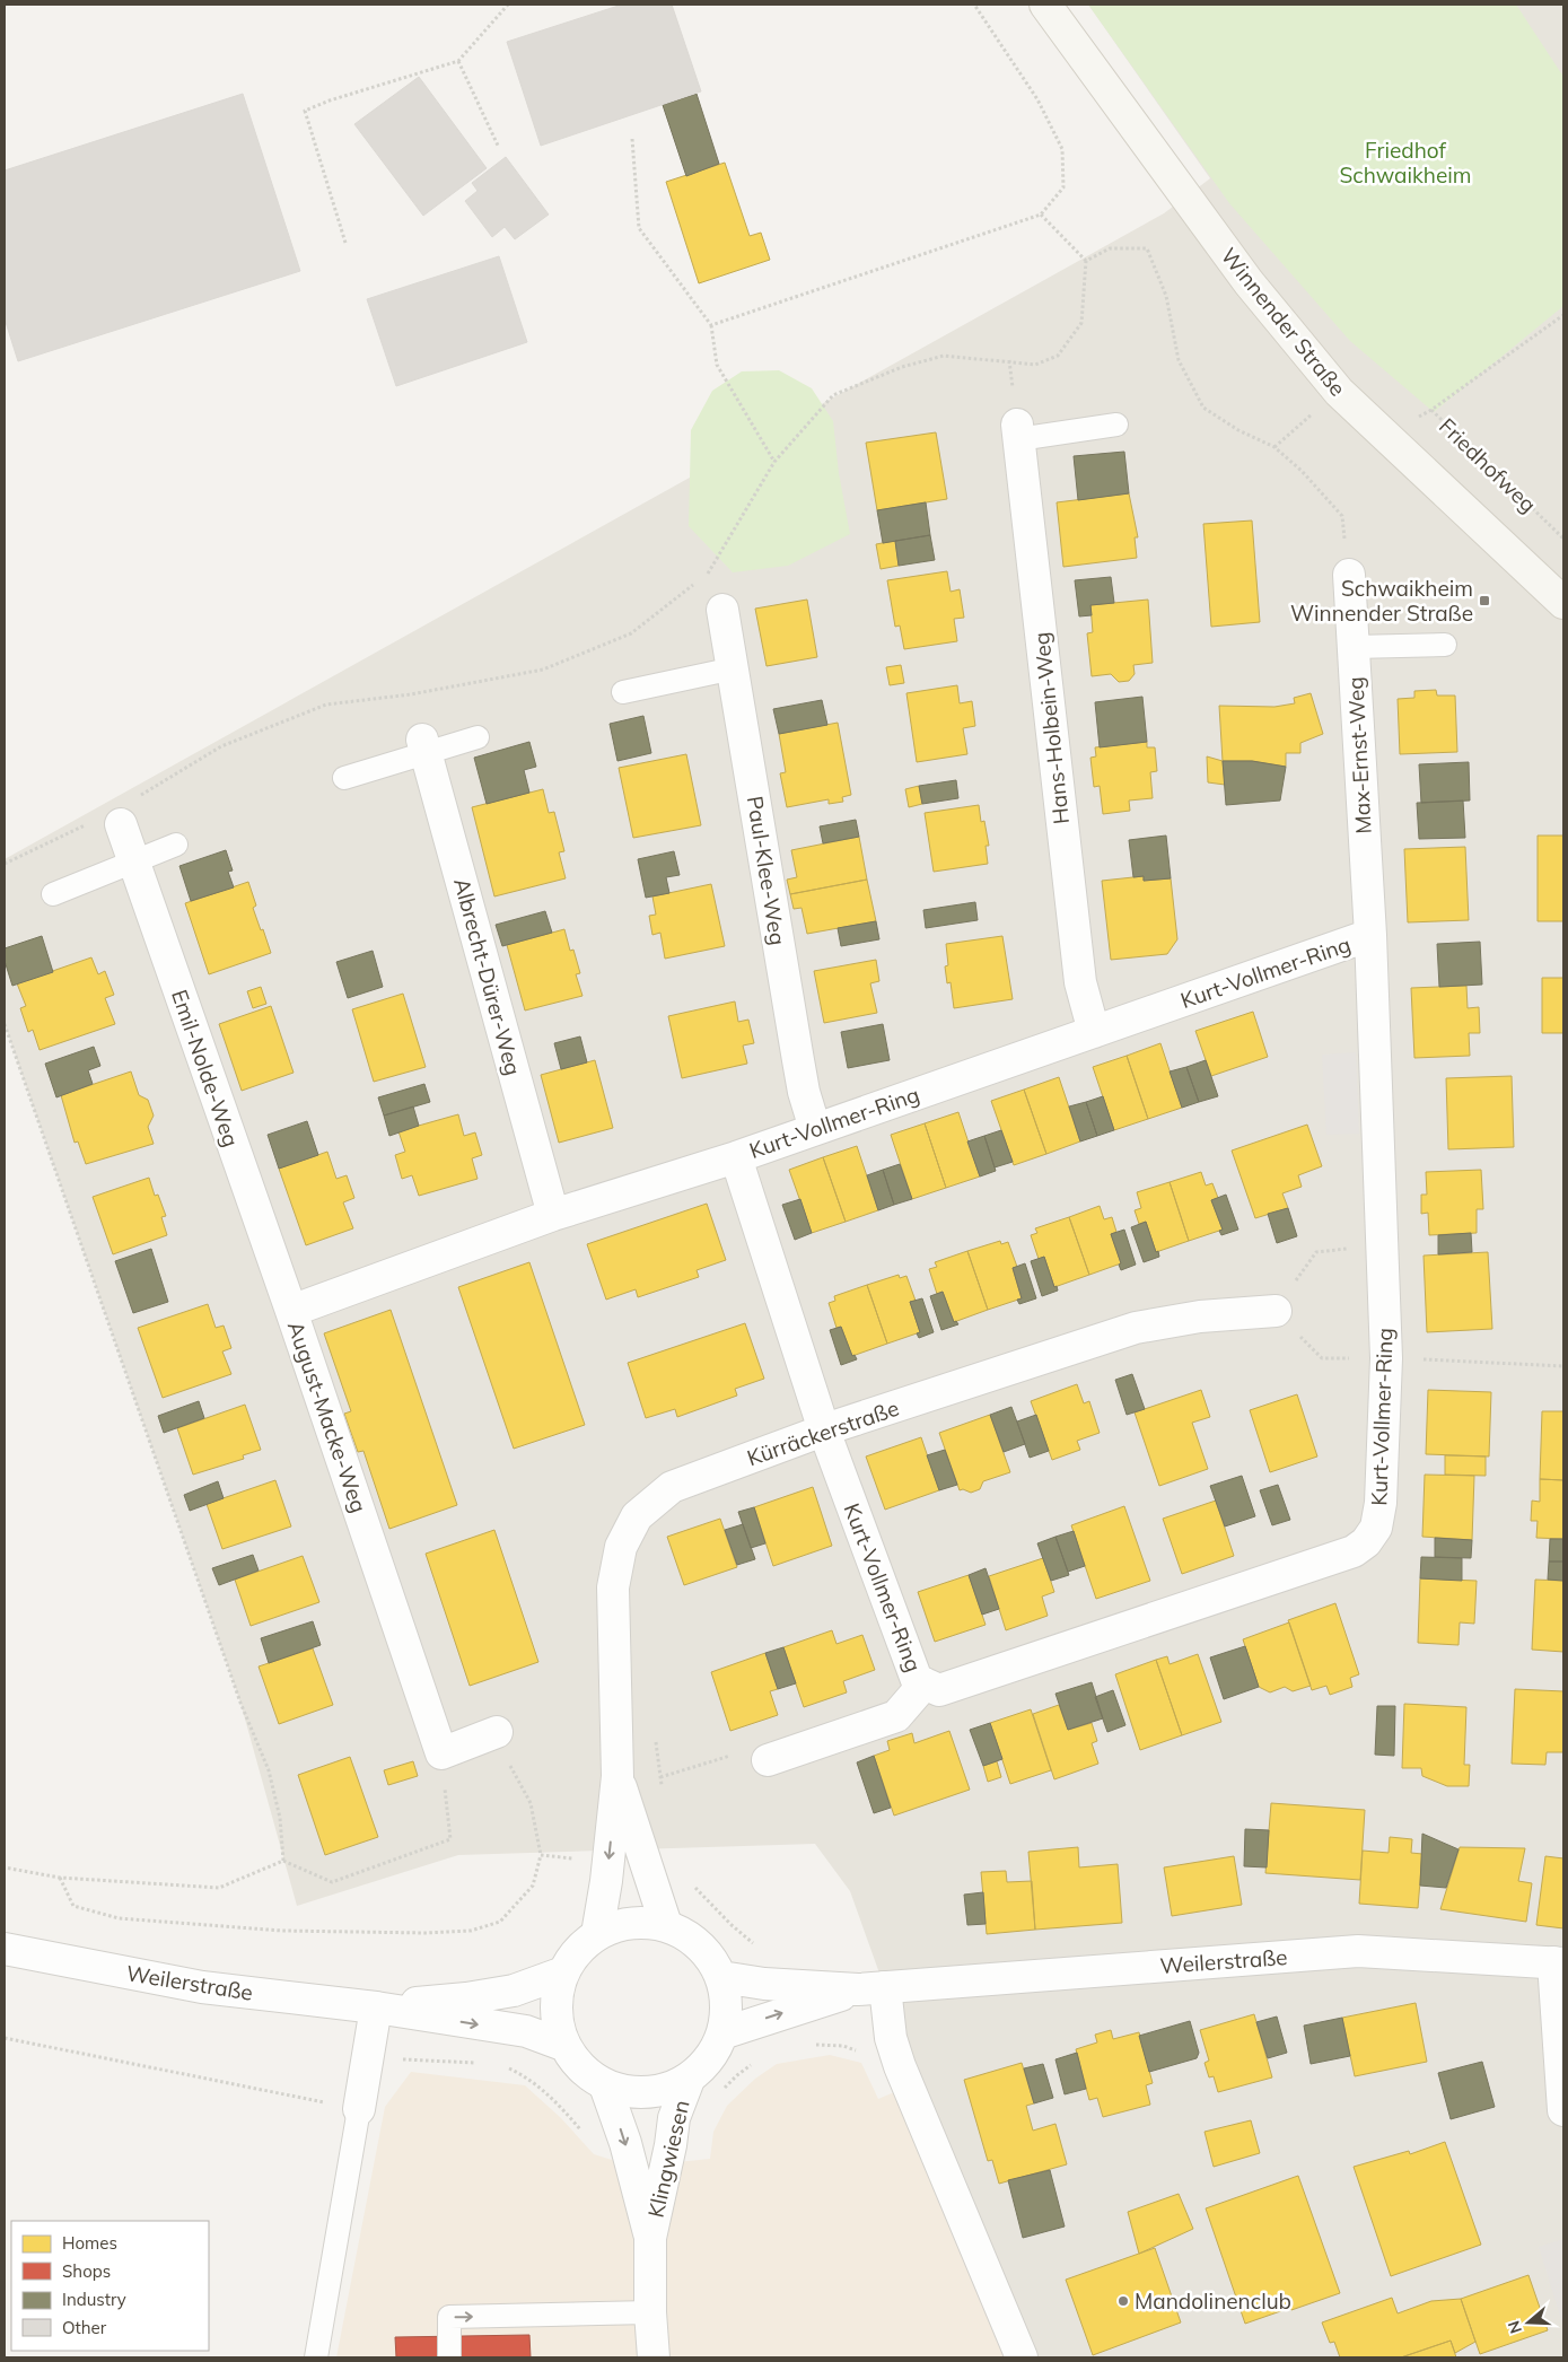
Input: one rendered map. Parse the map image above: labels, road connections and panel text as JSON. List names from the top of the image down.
{
  "streets": {
    "main road": ["Winnender Straße"],
    "street": [
      "Hans-Holbein-Weg",
      "Max-Ernst-Weg",
      "Paul-Klee-Weg",
      "Kurt-Vollmer-Ring",
      "Albrecht-Dürer-Weg",
      "Emil-Nolde-Weg",
      "August-Macke-Weg",
      "Kürräckerstraße",
      "Weilerstraße",
      "Klingwiesen"
    ],
    "path": ["Friedhofweg"]
  },
  "crossings": [
    ["Hans-Holbein-Weg", "Kurt-Vollmer-Ring"],
    ["Max-Ernst-Weg", "Kurt-Vollmer-Ring"],
    ["Paul-Klee-Weg", "Kurt-Vollmer-Ring"],
    ["Kurt-Vollmer-Ring", "August-Macke-Weg"],
    ["Kurt-Vollmer-Ring", "Kürräckerstraße"],
    ["Albrecht-Dürer-Weg", "August-Macke-Weg"],
    ["Emil-Nolde-Weg", "August-Macke-Weg"],
    ["Kürräckerstraße", "Weilerstraße"],
    ["Kürräckerstraße", "Klingwiesen"],
    ["Weilerstraße", "Klingwiesen"]
  ],
  "parks": ["Friedhof Schwaikheim"],
  "places": {
    "transit": ["Schwaikheim Winnender Straße"],
    "other": ["Mandolinenclub"]
  },
  "legend": [
    "Homes",
    "Shops",
    "Industry",
    "Other"
  ],
  "north": "left"
}
